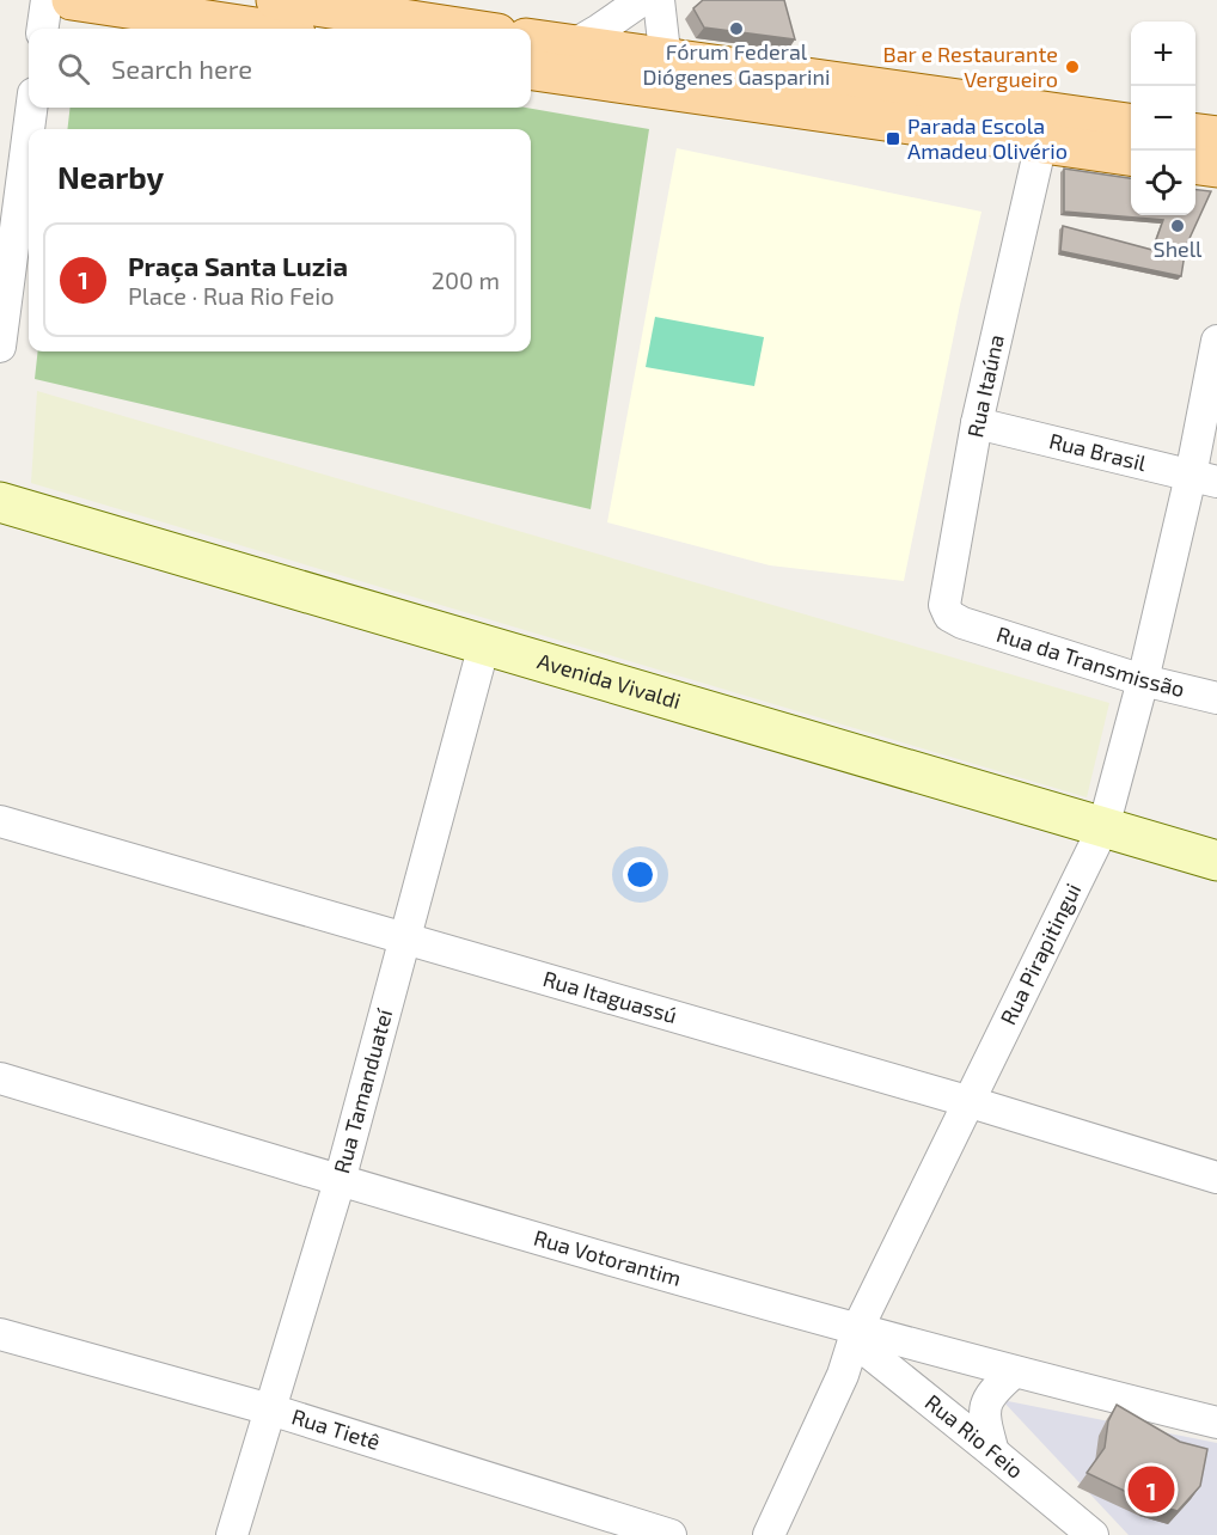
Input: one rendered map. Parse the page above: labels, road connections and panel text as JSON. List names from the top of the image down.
{
  "streets": {
    "street": [
      "Rua Itaúna",
      "Rua Brasil",
      "Rua da Transmissão",
      "Avenida Vivaldi",
      "Rua Pirapitingui",
      "Rua Itaguassú",
      "Rua Tamanduateí",
      "Rua Votorantim",
      "Rua Tietê",
      "Rua Rio Feio"
    ]
  },
  "crossings": [
    ["Rua Itaúna", "Rua Brasil"],
    ["Rua Itaúna", "Rua da Transmissão"],
    ["Rua Brasil", "Rua Pirapitingui"],
    ["Rua da Transmissão", "Rua Pirapitingui"],
    ["Avenida Vivaldi", "Rua Pirapitingui"],
    ["Avenida Vivaldi", "Rua Tamanduateí"],
    ["Rua Pirapitingui", "Rua Itaguassú"],
    ["Rua Pirapitingui", "Rua Votorantim"],
    ["Rua Pirapitingui", "Rua Rio Feio"],
    ["Rua Itaguassú", "Rua Tamanduateí"],
    ["Rua Tamanduateí", "Rua Votorantim"],
    ["Rua Tamanduateí", "Rua Tietê"],
    ["Rua Votorantim", "Rua Rio Feio"]
  ],
  "places": {
    "other": ["Fórum Federal Diógenes Gasparini", "Bar e Restaurante Vergueiro", "Shell"],
    "transit": ["Parada Escola Amadeu Olivério"]
  },
  "page": {
    "map_buttons": ["+", "−"],
    "search": "Search here",
    "heading": "Nearby",
    "list": [
      {
        "mark": "1",
        "name": "Praça Santa Luzia",
        "note": "Place · Rua Rio Feio",
        "value": "200 m"
      }
    ],
    "pins": "1"
  }
}
